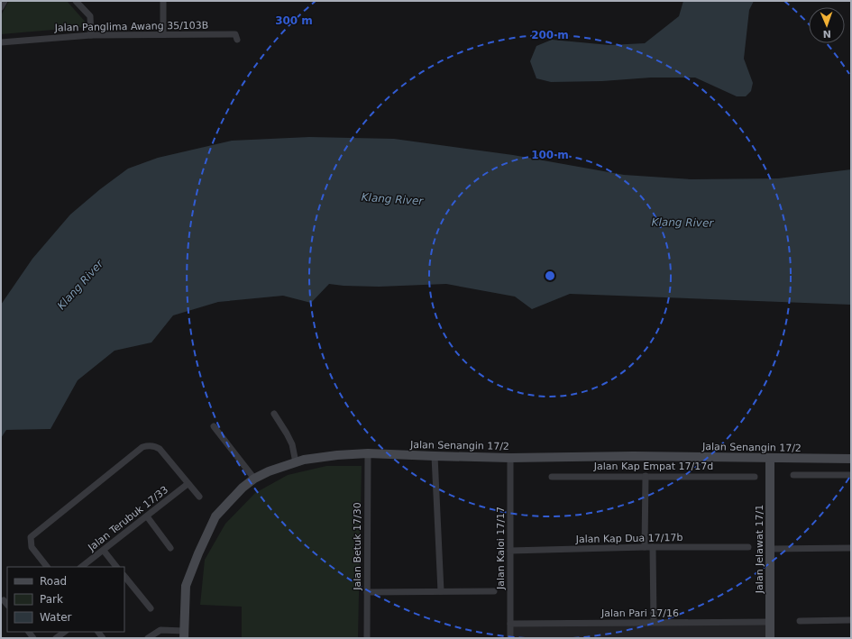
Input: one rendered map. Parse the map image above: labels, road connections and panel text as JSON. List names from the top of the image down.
{
  "streets": {
    "street": [
      "Jalan Panglima Awang 35/103B",
      "Jalan Senangin 17/2",
      "Jalan Kap Empat 17/17d",
      "Jalan Terubuk 17/33",
      "Jalan Kap Dua 17/17b",
      "Jalan Betuk 17/30",
      "Jalan Kaloi 17/17",
      "Jalan Jelawat 17/1",
      "Jalan Pari 17/16"
    ]
  },
  "crossings": [
    ["Jalan Senangin 17/2", "Jalan Betuk 17/30"],
    ["Jalan Senangin 17/2", "Jalan Kaloi 17/17"],
    ["Jalan Senangin 17/2", "Jalan Jelawat 17/1"],
    ["Jalan Kap Dua 17/17b", "Jalan Kaloi 17/17"],
    ["Jalan Kaloi 17/17", "Jalan Pari 17/16"],
    ["Jalan Jelawat 17/1", "Jalan Pari 17/16"]
  ],
  "water": ["Klang River"],
  "legend": ["Road", "Park", "Water"],
  "north": "bottom",
  "rings": ["300 m", "200 m", "100 m"]
}
